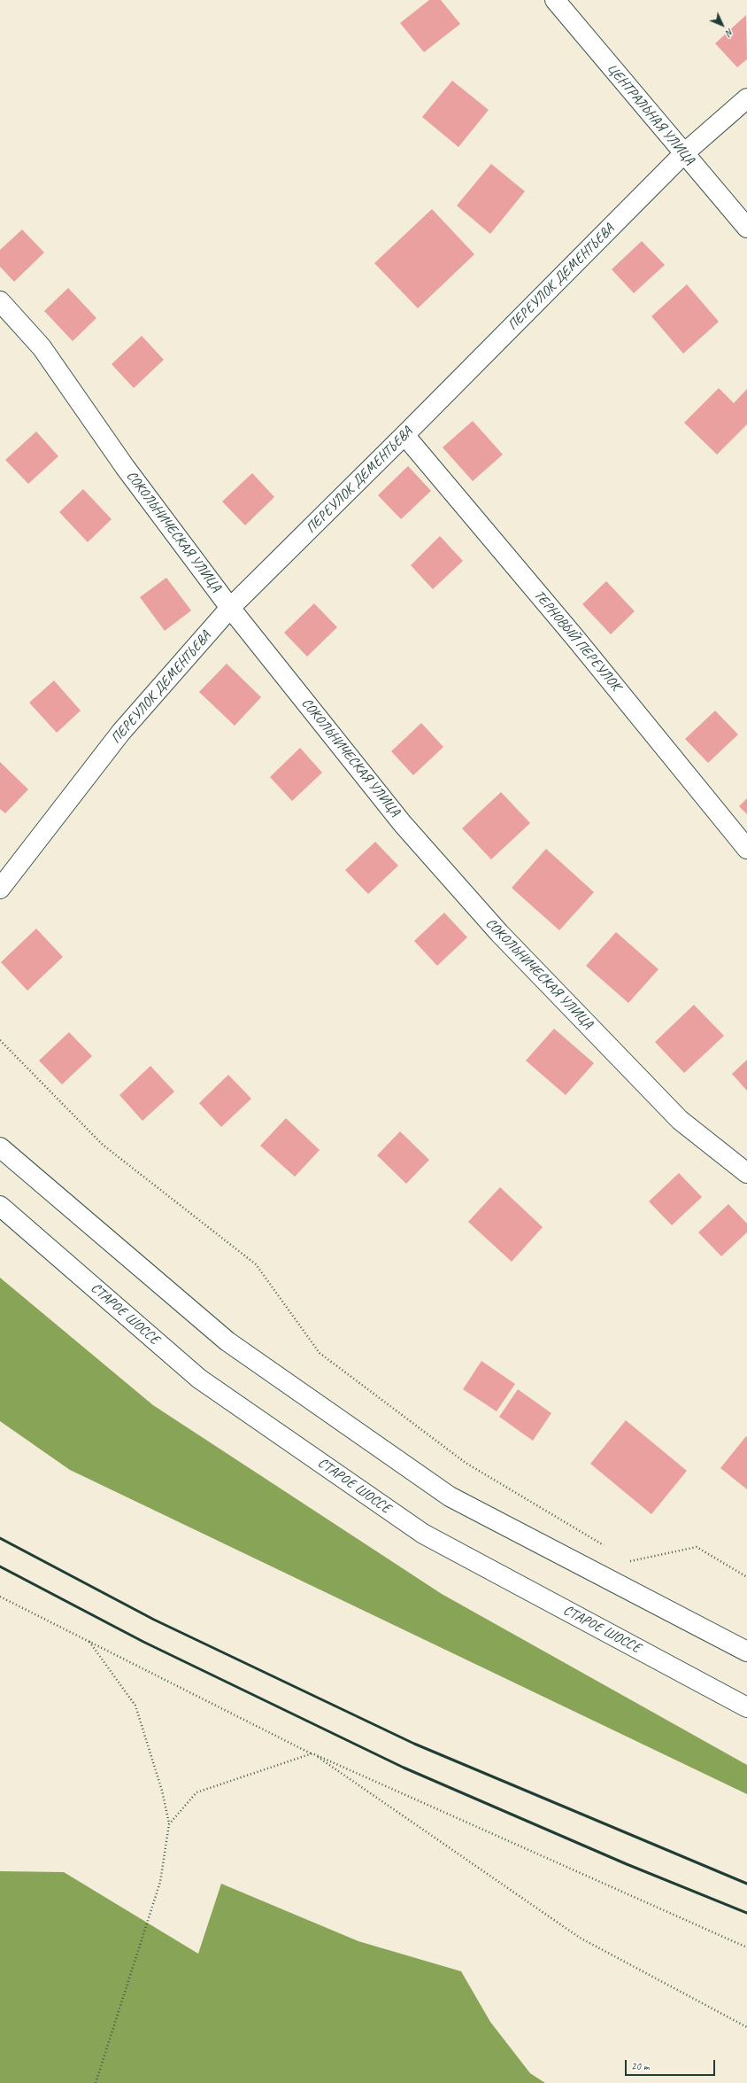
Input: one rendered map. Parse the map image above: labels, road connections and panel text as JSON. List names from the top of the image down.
{
  "streets": {
    "main road": [
      "ЦЕНТРАЛЬНАЯ УЛИЦА",
      "ПЕРЕУЛОК ДЕМЕНТЬЕВА",
      "СОКОЛЬНИЧЕСКАЯ УЛИЦА",
      "ТЕРНОВЫЙ ПЕРЕУЛОК",
      "СТАРОЕ ШОССЕ"
    ]
  },
  "crossings": [
    ["ЦЕНТРАЛЬНАЯ УЛИЦА", "ПЕРЕУЛОК ДЕМЕНТЬЕВА"],
    ["ПЕРЕУЛОК ДЕМЕНТЬЕВА", "СОКОЛЬНИЧЕСКАЯ УЛИЦА"],
    ["ПЕРЕУЛОК ДЕМЕНТЬЕВА", "ТЕРНОВЫЙ ПЕРЕУЛОК"]
  ],
  "scale_bar": "20 m",
  "north": "bottom right"
}
